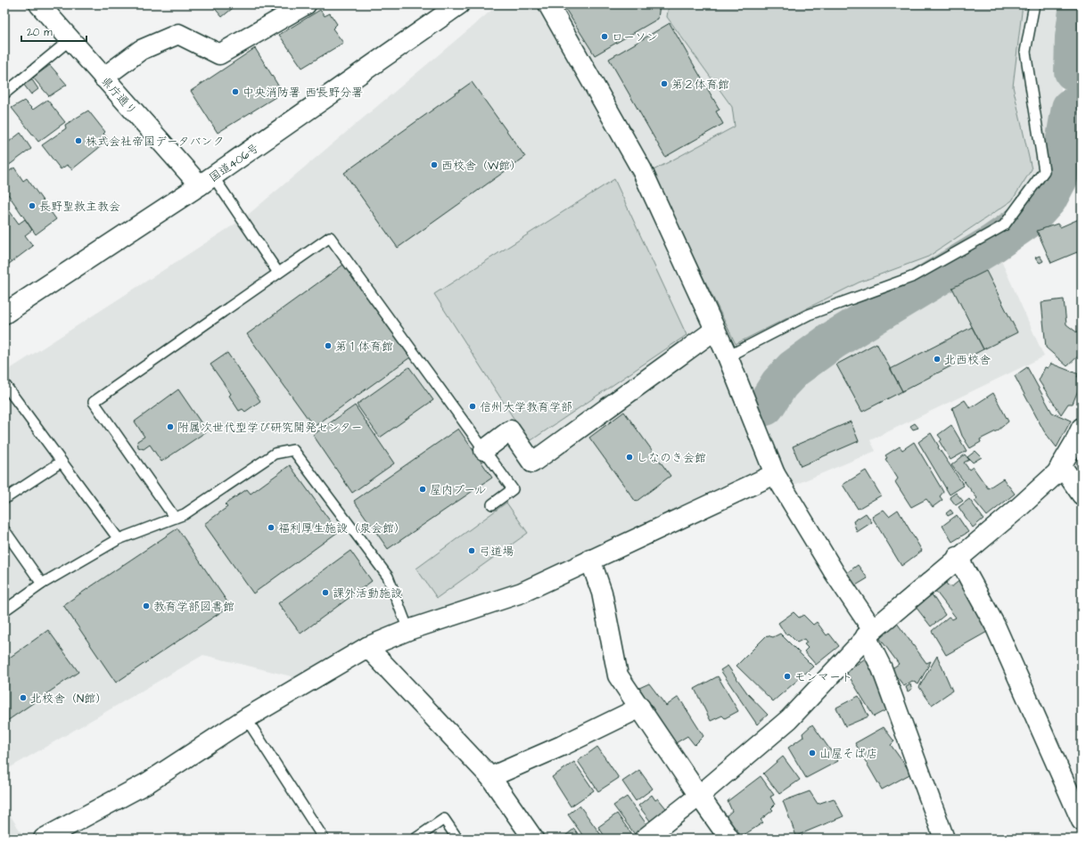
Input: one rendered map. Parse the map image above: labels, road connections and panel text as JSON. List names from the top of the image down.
{
  "streets": {
    "main road": ["県庁通り", "国道406号"]
  },
  "crossings": [
    ["県庁通り", "国道406号"]
  ],
  "places": [
    "ローソン",
    "第２体育館",
    "中央消防署 西長野分署",
    "株式会社帝国データバンク",
    "西校舎（W館）",
    "長野聖救主教会",
    "第１体育館",
    "北西校舎",
    "信州大学教育学部",
    "附属次世代型学び研究開発センター",
    "しなのき会館",
    "屋内プール",
    "福利厚生施設（泉会館）",
    "弓道場",
    "課外活動施設",
    "教育学部図書館",
    "モンマート",
    "北校舎（N館）",
    "山屋そば店"
  ],
  "scale_bar": "20 m"
}
